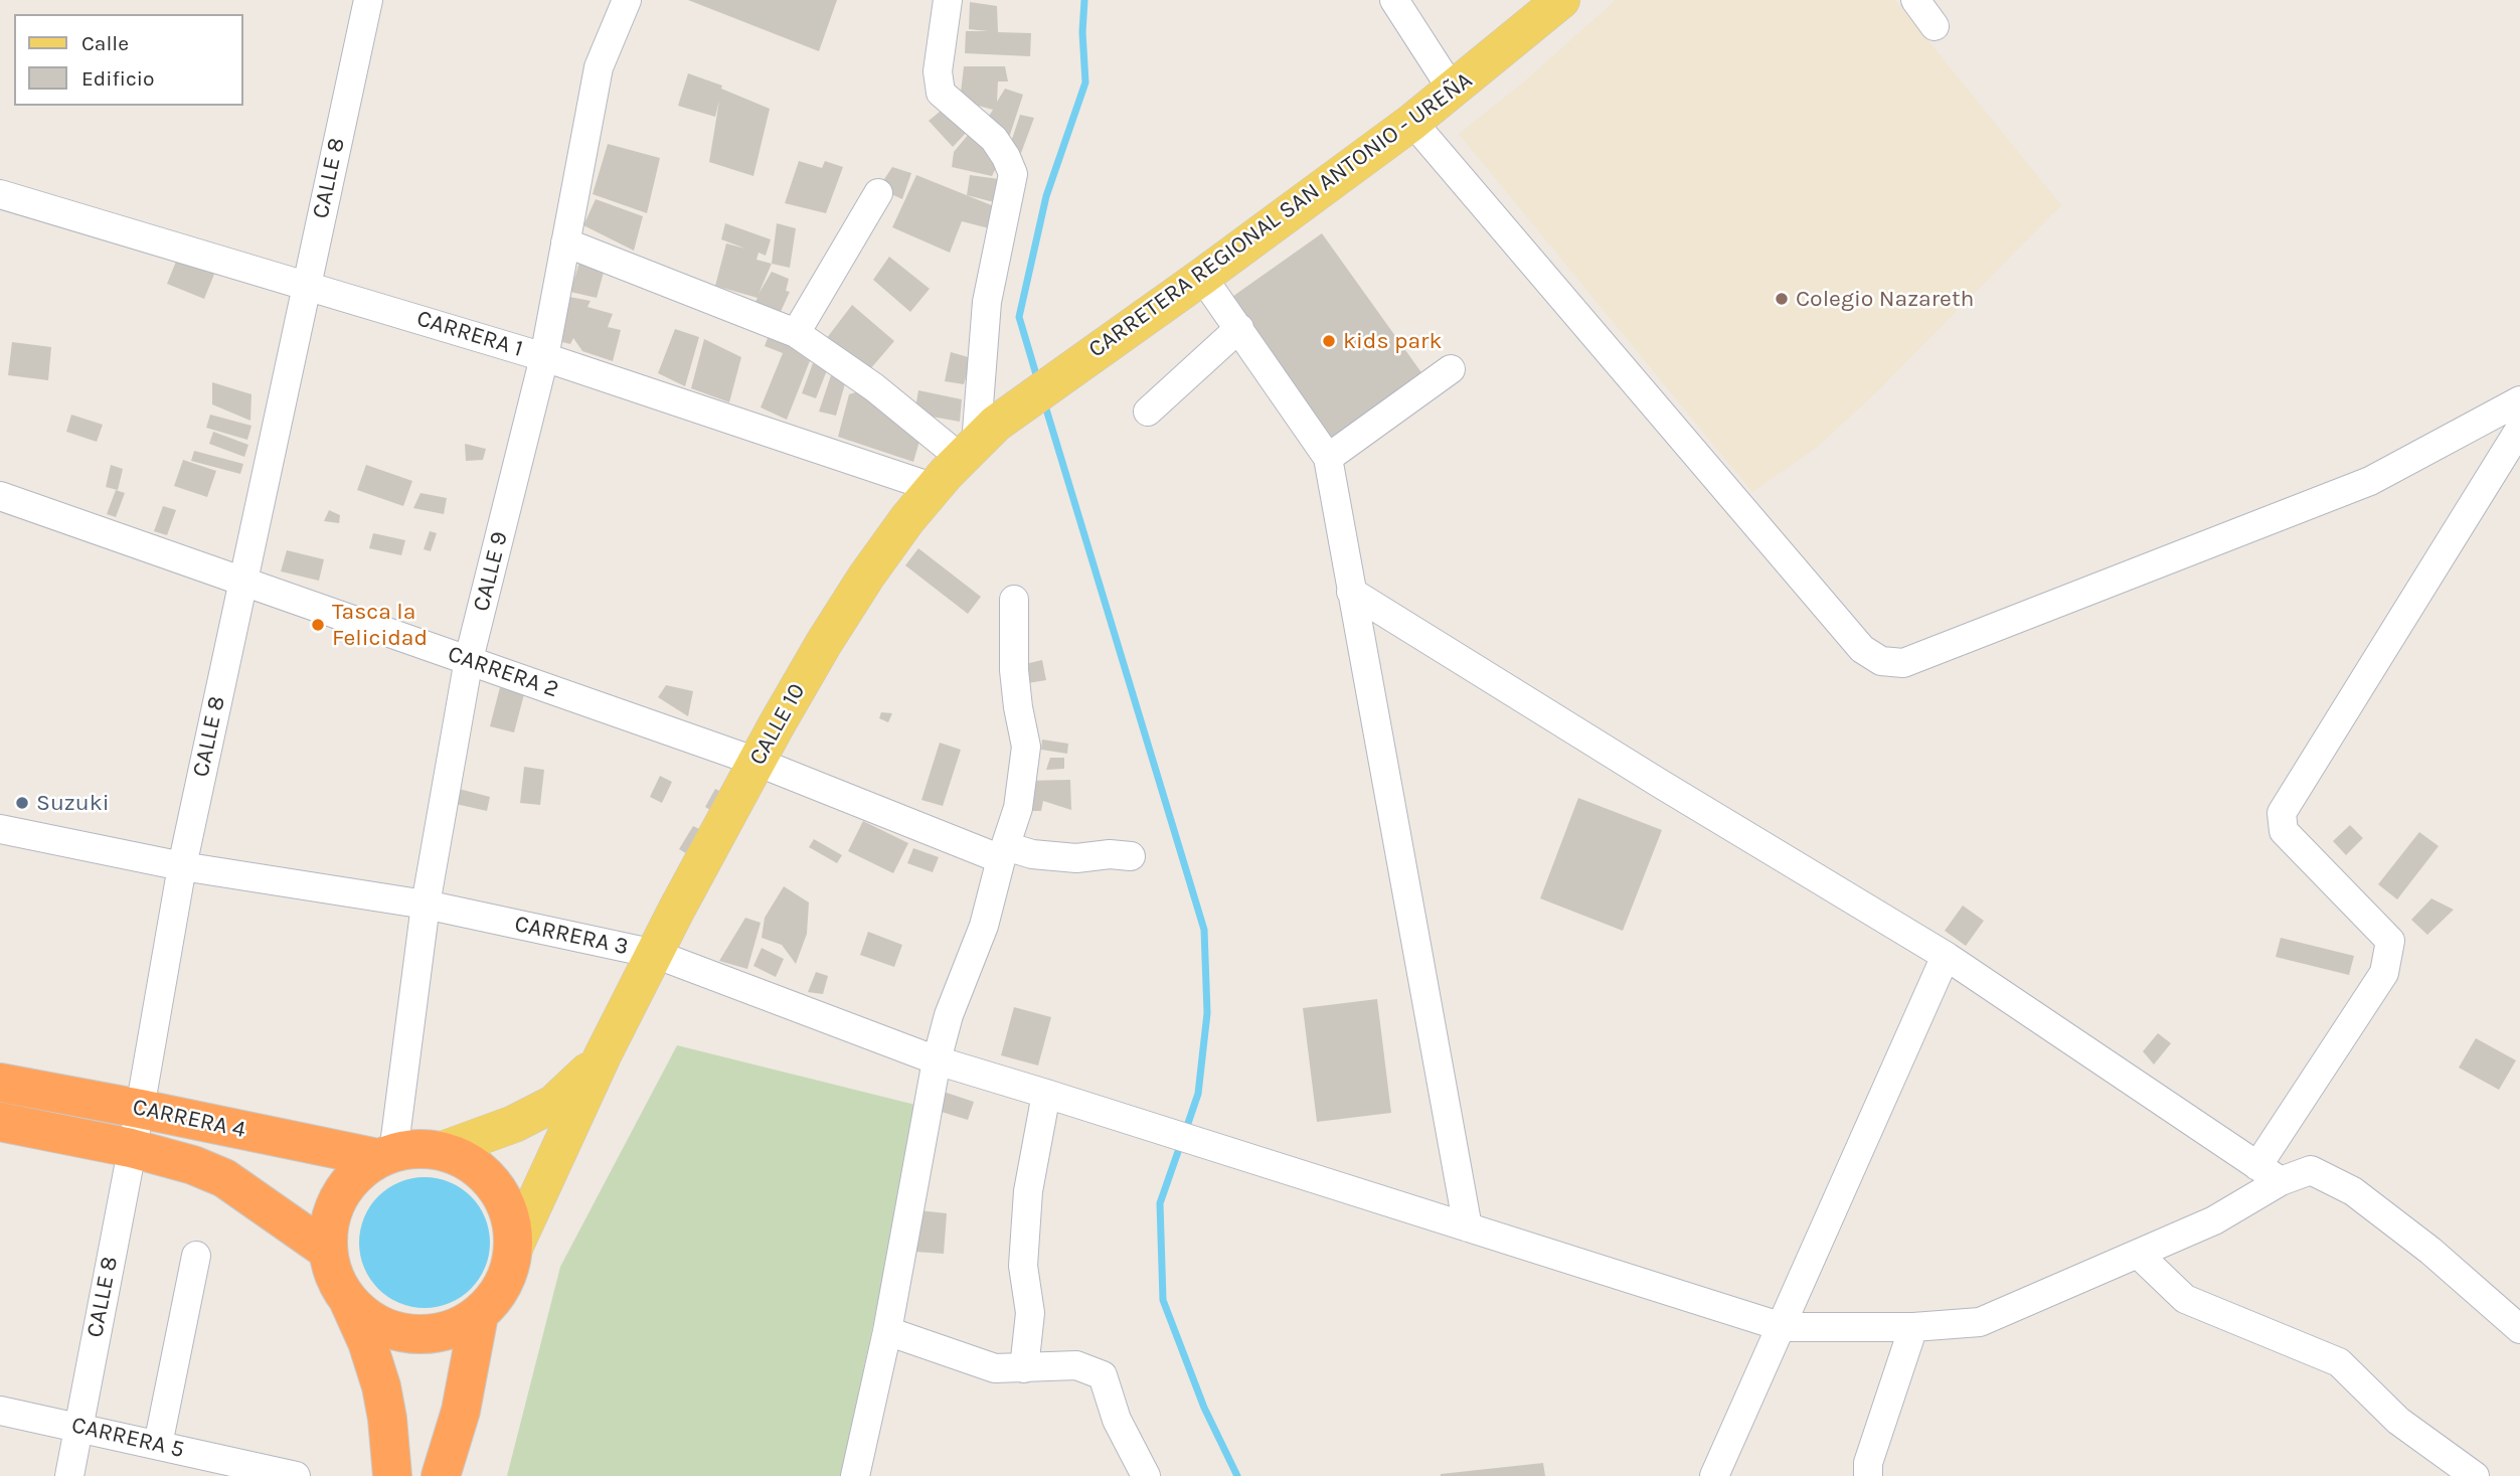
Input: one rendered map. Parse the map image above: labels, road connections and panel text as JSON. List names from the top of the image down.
{
  "streets": {
    "highway": ["CARRERA 4"],
    "main road": ["CARRETERA REGIONAL SAN ANTONIO - UREÑA", "CALLE 10"],
    "street": [
      "CALLE 8",
      "CARRERA 1",
      "CALLE 9",
      "CARRERA 2",
      "CARRERA 3",
      "CARRERA 5"
    ]
  },
  "crossings": [
    ["CALLE 8", "CARRERA 1"],
    ["CALLE 8", "CARRERA 2"],
    ["CALLE 8", "CARRERA 3"],
    ["CALLE 8", "CARRERA 4"],
    ["CALLE 8", "CARRERA 5"],
    ["CARRETERA REGIONAL SAN ANTONIO - UREÑA", "CALLE 10"],
    ["CARRERA 1", "CALLE 9"],
    ["CARRERA 1", "CALLE 10"],
    ["CALLE 9", "CARRERA 2"],
    ["CALLE 9", "CALLE 10"],
    ["CALLE 9", "CARRERA 3"],
    ["CALLE 9", "CARRERA 4"],
    ["CARRERA 2", "CALLE 10"],
    ["CALLE 10", "CARRERA 3"],
    ["CALLE 10", "CARRERA 4"]
  ],
  "places": [
    "Colegio Nazareth",
    "kids park",
    "Tasca la Felicidad",
    "Suzuki"
  ],
  "legend": ["Calle", "Edificio"]
}
